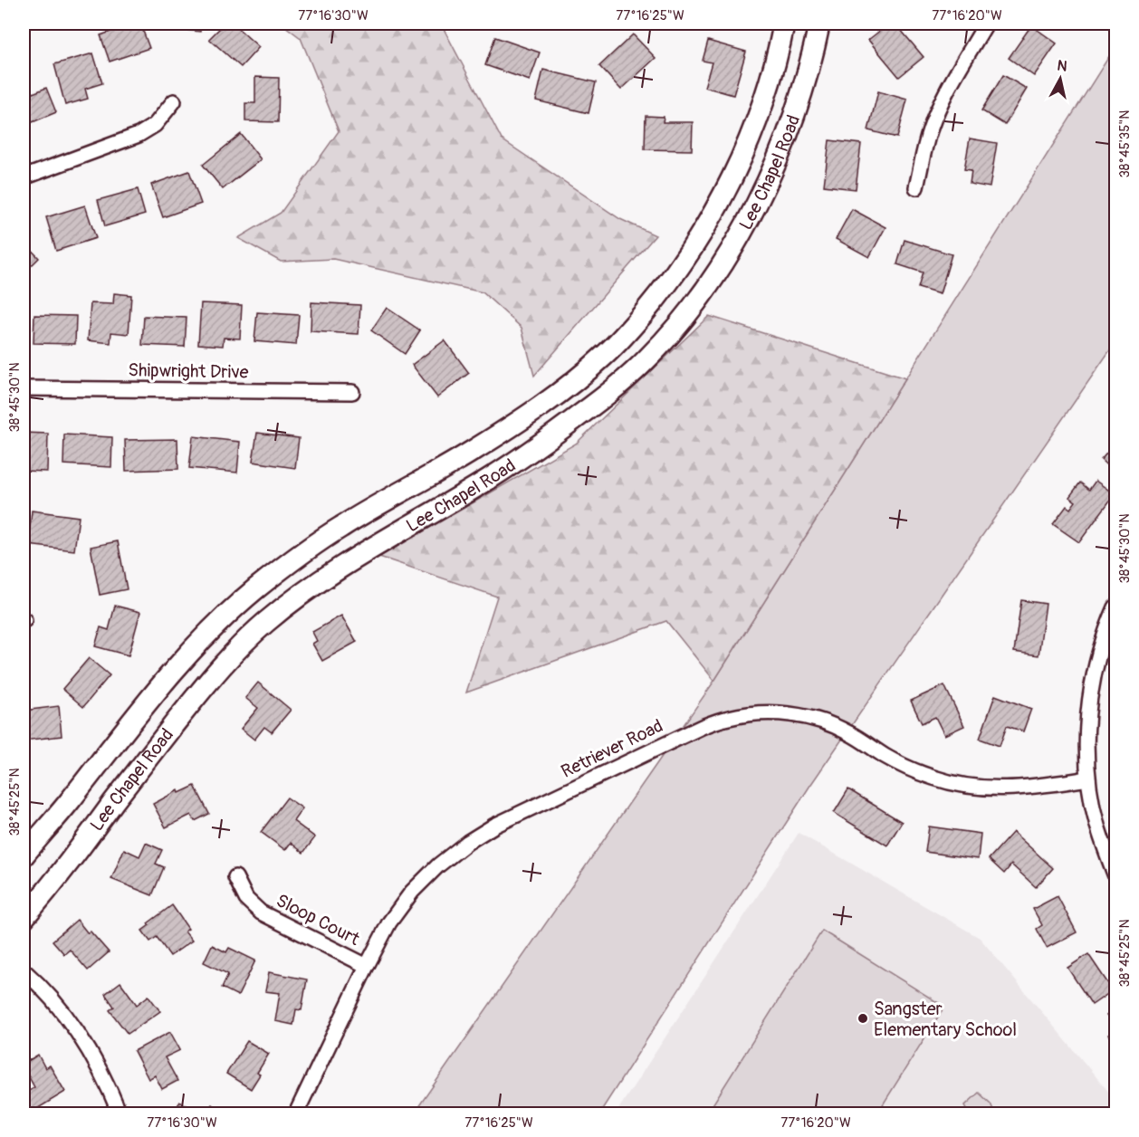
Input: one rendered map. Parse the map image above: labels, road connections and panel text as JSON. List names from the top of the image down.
{
  "streets": {
    "main road": ["Lee Chapel Road"],
    "street": ["Shipwright Drive", "Retriever Road", "Sloop Court"]
  },
  "crossings": [
    ["Retriever Road", "Sloop Court"]
  ],
  "places": ["Sangster Elementary School"],
  "north": "top",
  "coordinates": [
    "77°16'30\"W",
    "77°16'25\"W",
    "77°16'20\"W",
    "38°45'35\"N",
    "38°45'30\"N",
    "38°45'25\"N"
  ]
}
